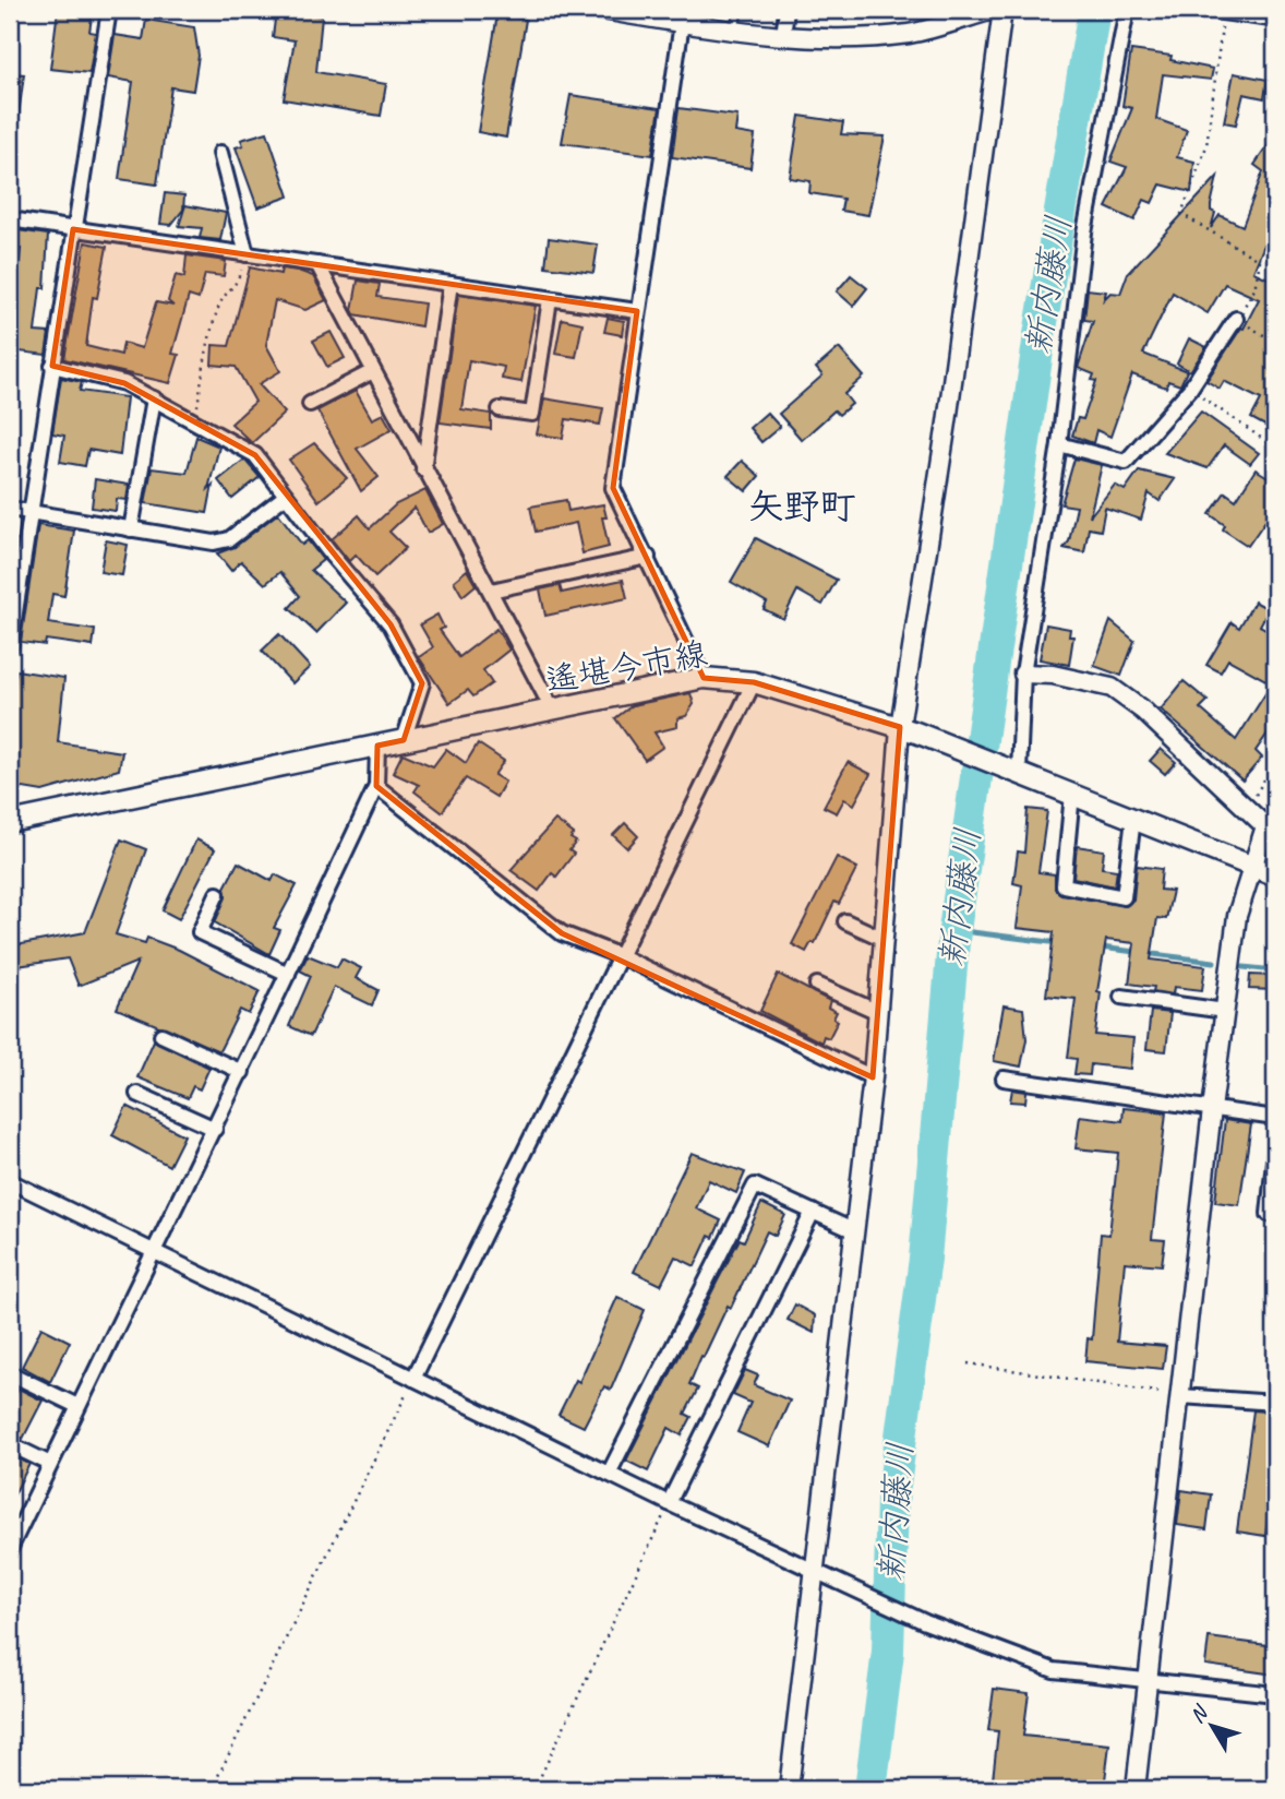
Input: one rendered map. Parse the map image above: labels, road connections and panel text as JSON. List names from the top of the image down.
{
  "streets": {
    "main road": ["遙堪今市線"]
  },
  "districts": ["矢野町"],
  "water": ["新内藤川"],
  "north": "top left"
}
